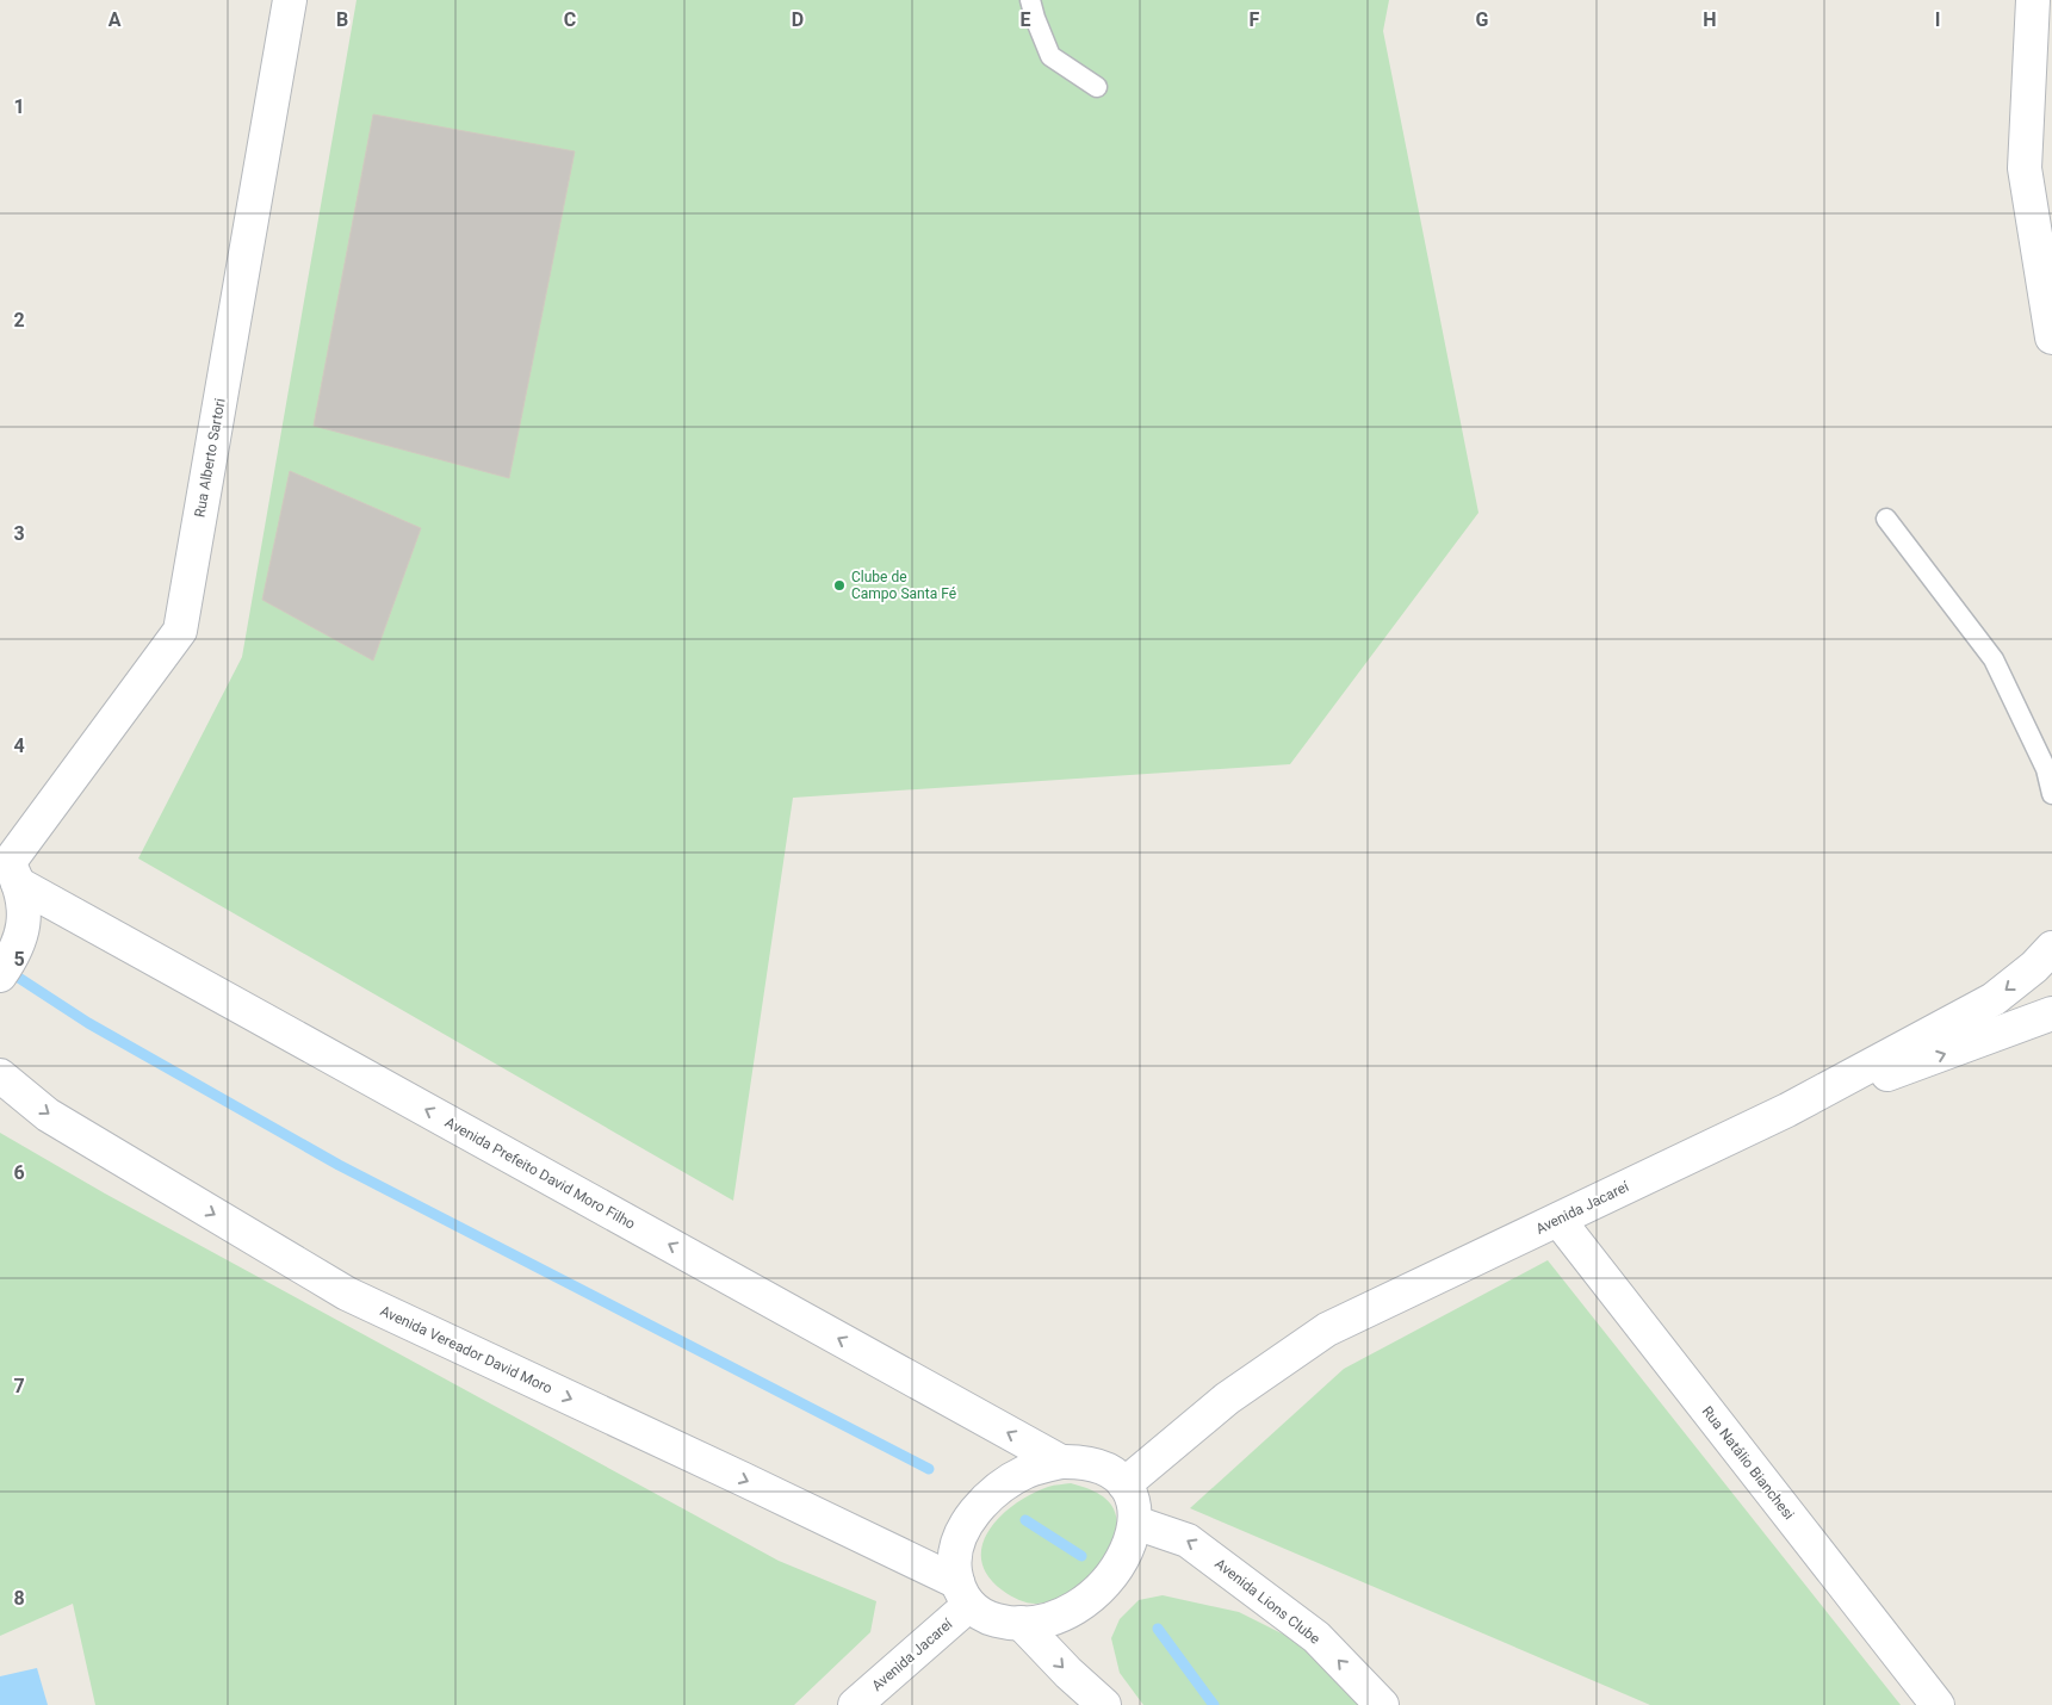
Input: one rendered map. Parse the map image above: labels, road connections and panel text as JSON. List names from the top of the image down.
{
  "streets": {
    "street": [
      "Rua Alberto Sartori",
      "Avenida Prefeito David Moro Filho",
      "Avenida Jacareí",
      "Avenida Vereador David Moro",
      "Rua Natálio Bianchesi",
      "Avenida Lions Clube"
    ]
  },
  "crossings": [
    ["Rua Alberto Sartori", "Avenida Prefeito David Moro Filho"],
    ["Avenida Prefeito David Moro Filho", "Avenida Jacareí"],
    ["Avenida Prefeito David Moro Filho", "Avenida Vereador David Moro"],
    ["Avenida Prefeito David Moro Filho", "Avenida Lions Clube"],
    ["Avenida Jacareí", "Avenida Vereador David Moro"],
    ["Avenida Jacareí", "Rua Natálio Bianchesi"],
    ["Avenida Jacareí", "Avenida Lions Clube"],
    ["Avenida Vereador David Moro", "Avenida Lions Clube"]
  ],
  "one_way": ["Avenida Prefeito David Moro Filho", "Avenida Vereador David Moro", "Avenida Lions Clube"],
  "places": ["Clube de Campo Santa Fé"],
  "grid": {
    "columns": [
      "A",
      "B",
      "C",
      "D",
      "E",
      "F",
      "G",
      "H",
      "I"
    ],
    "rows": [
      "1",
      "2",
      "3",
      "4",
      "5",
      "6",
      "7",
      "8"
    ]
  }
}
